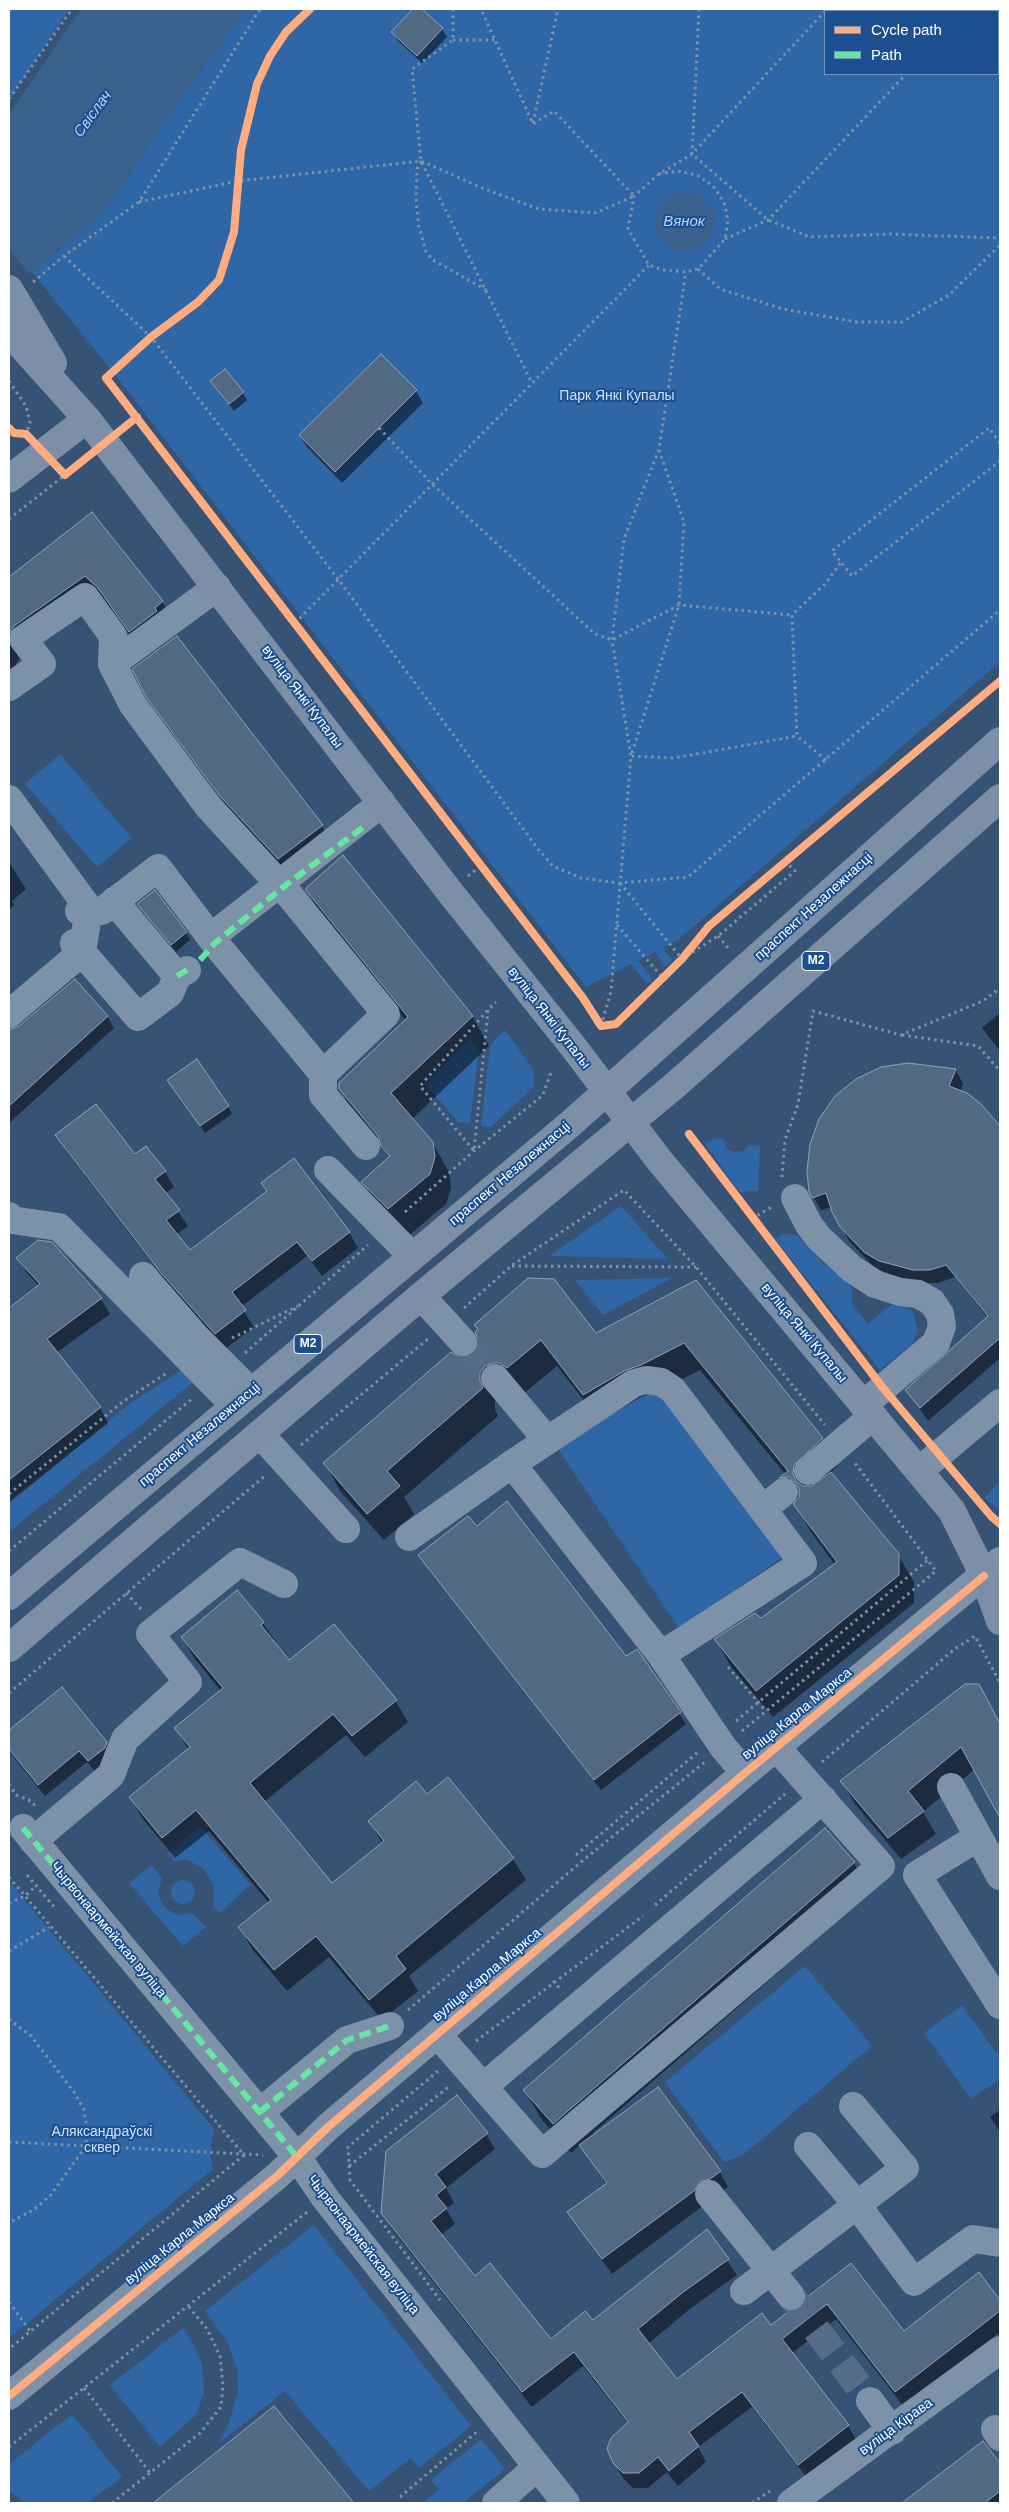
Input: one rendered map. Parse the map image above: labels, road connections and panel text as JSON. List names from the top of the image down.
{
  "streets": {
    "main road": ["вуліца Янкі Купалы", "праспект Незалежнасці", "М2"],
    "street": ["вуліца Карла Маркса", "Чырвонаармейская вуліца", "вуліца Кірава"]
  },
  "crossings": [
    ["вуліца Янкі Купалы", "праспект Незалежнасці"],
    ["вуліца Янкі Купалы", "М2"],
    ["вуліца Янкі Купалы", "вуліца Карла Маркса"],
    ["вуліца Карла Маркса", "Чырвонаармейская вуліца"]
  ],
  "water": ["Свіслач", "Вянок"],
  "parks": ["Парк Янкі Купалы", "Аляксандраўскі сквер"],
  "legend": ["Cycle path", "Path"]
}
